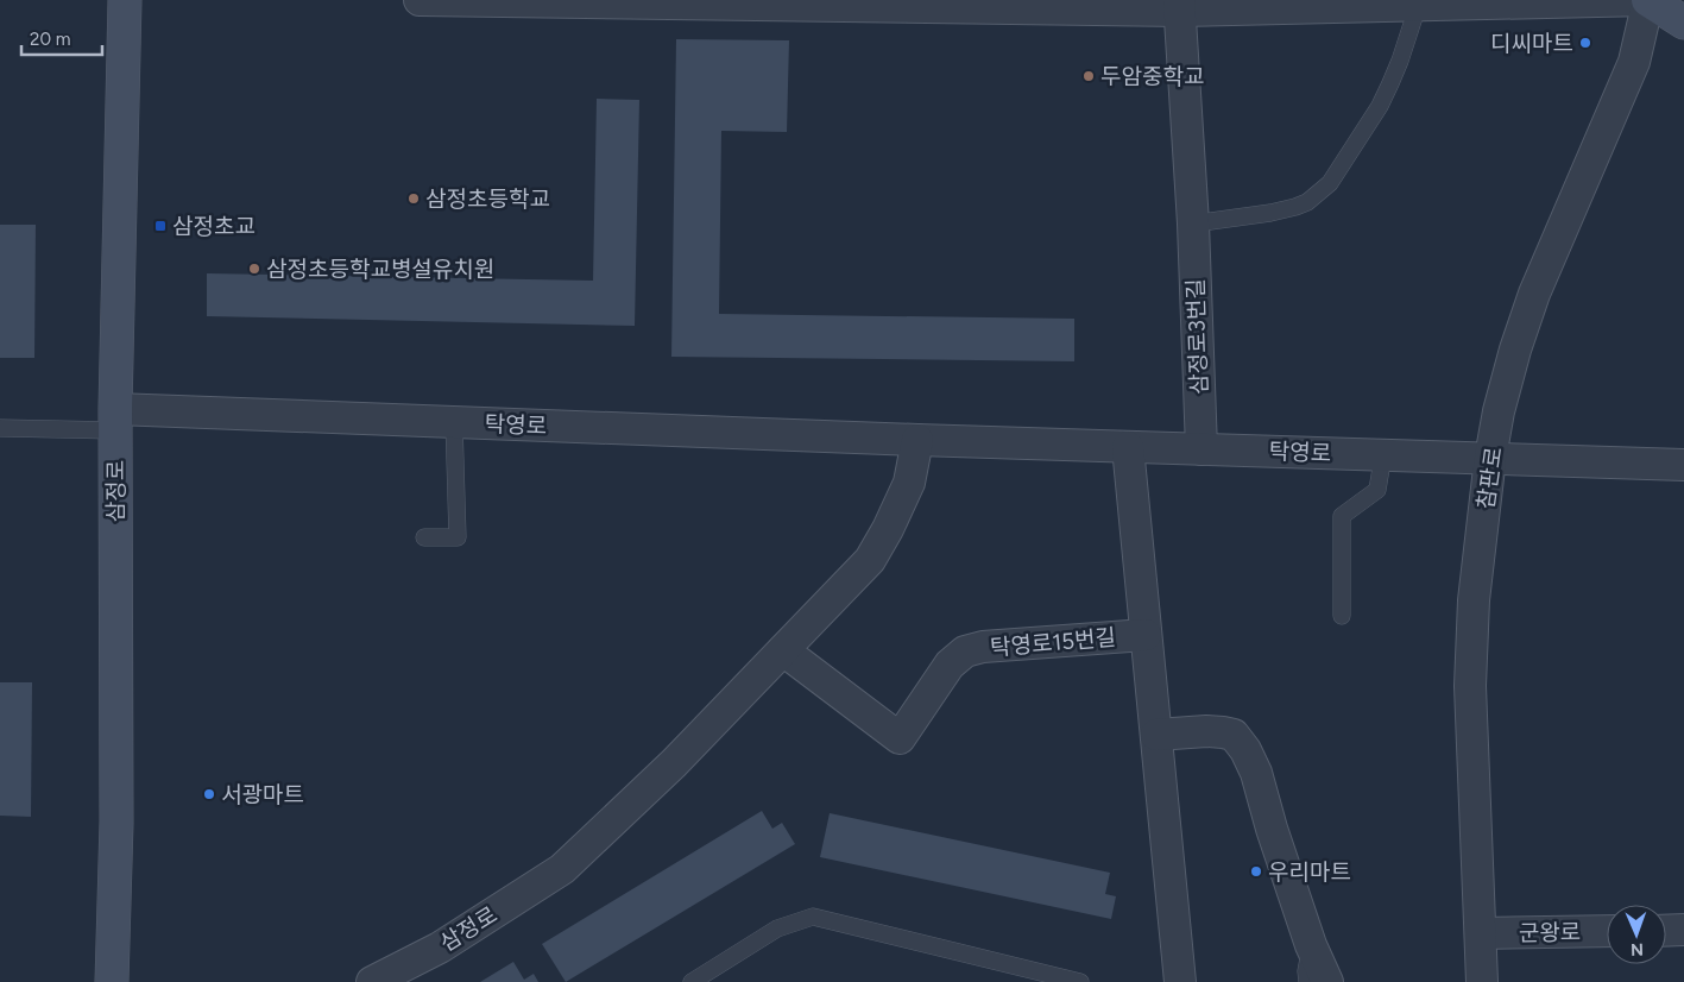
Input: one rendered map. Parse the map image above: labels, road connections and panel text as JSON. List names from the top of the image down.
{
  "streets": {
    "street": [
      "삼정로3번길",
      "탁영로",
      "참판로",
      "삼정로",
      "탁영로15번길",
      "군왕로"
    ]
  },
  "crossings": [
    ["삼정로3번길", "탁영로"],
    ["탁영로", "참판로"],
    ["탁영로", "삼정로"],
    ["탁영로", "탁영로15번길"],
    ["참판로", "군왕로"],
    ["삼정로", "탁영로15번길"]
  ],
  "places": {
    "other": [
      "디씨마트",
      "두암중학교",
      "삼정초등학교",
      "삼정초등학교병설유치원",
      "서광마트",
      "우리마트"
    ],
    "transit": ["삼정초교"]
  },
  "scale_bar": "20 m",
  "north": "bottom"
}
